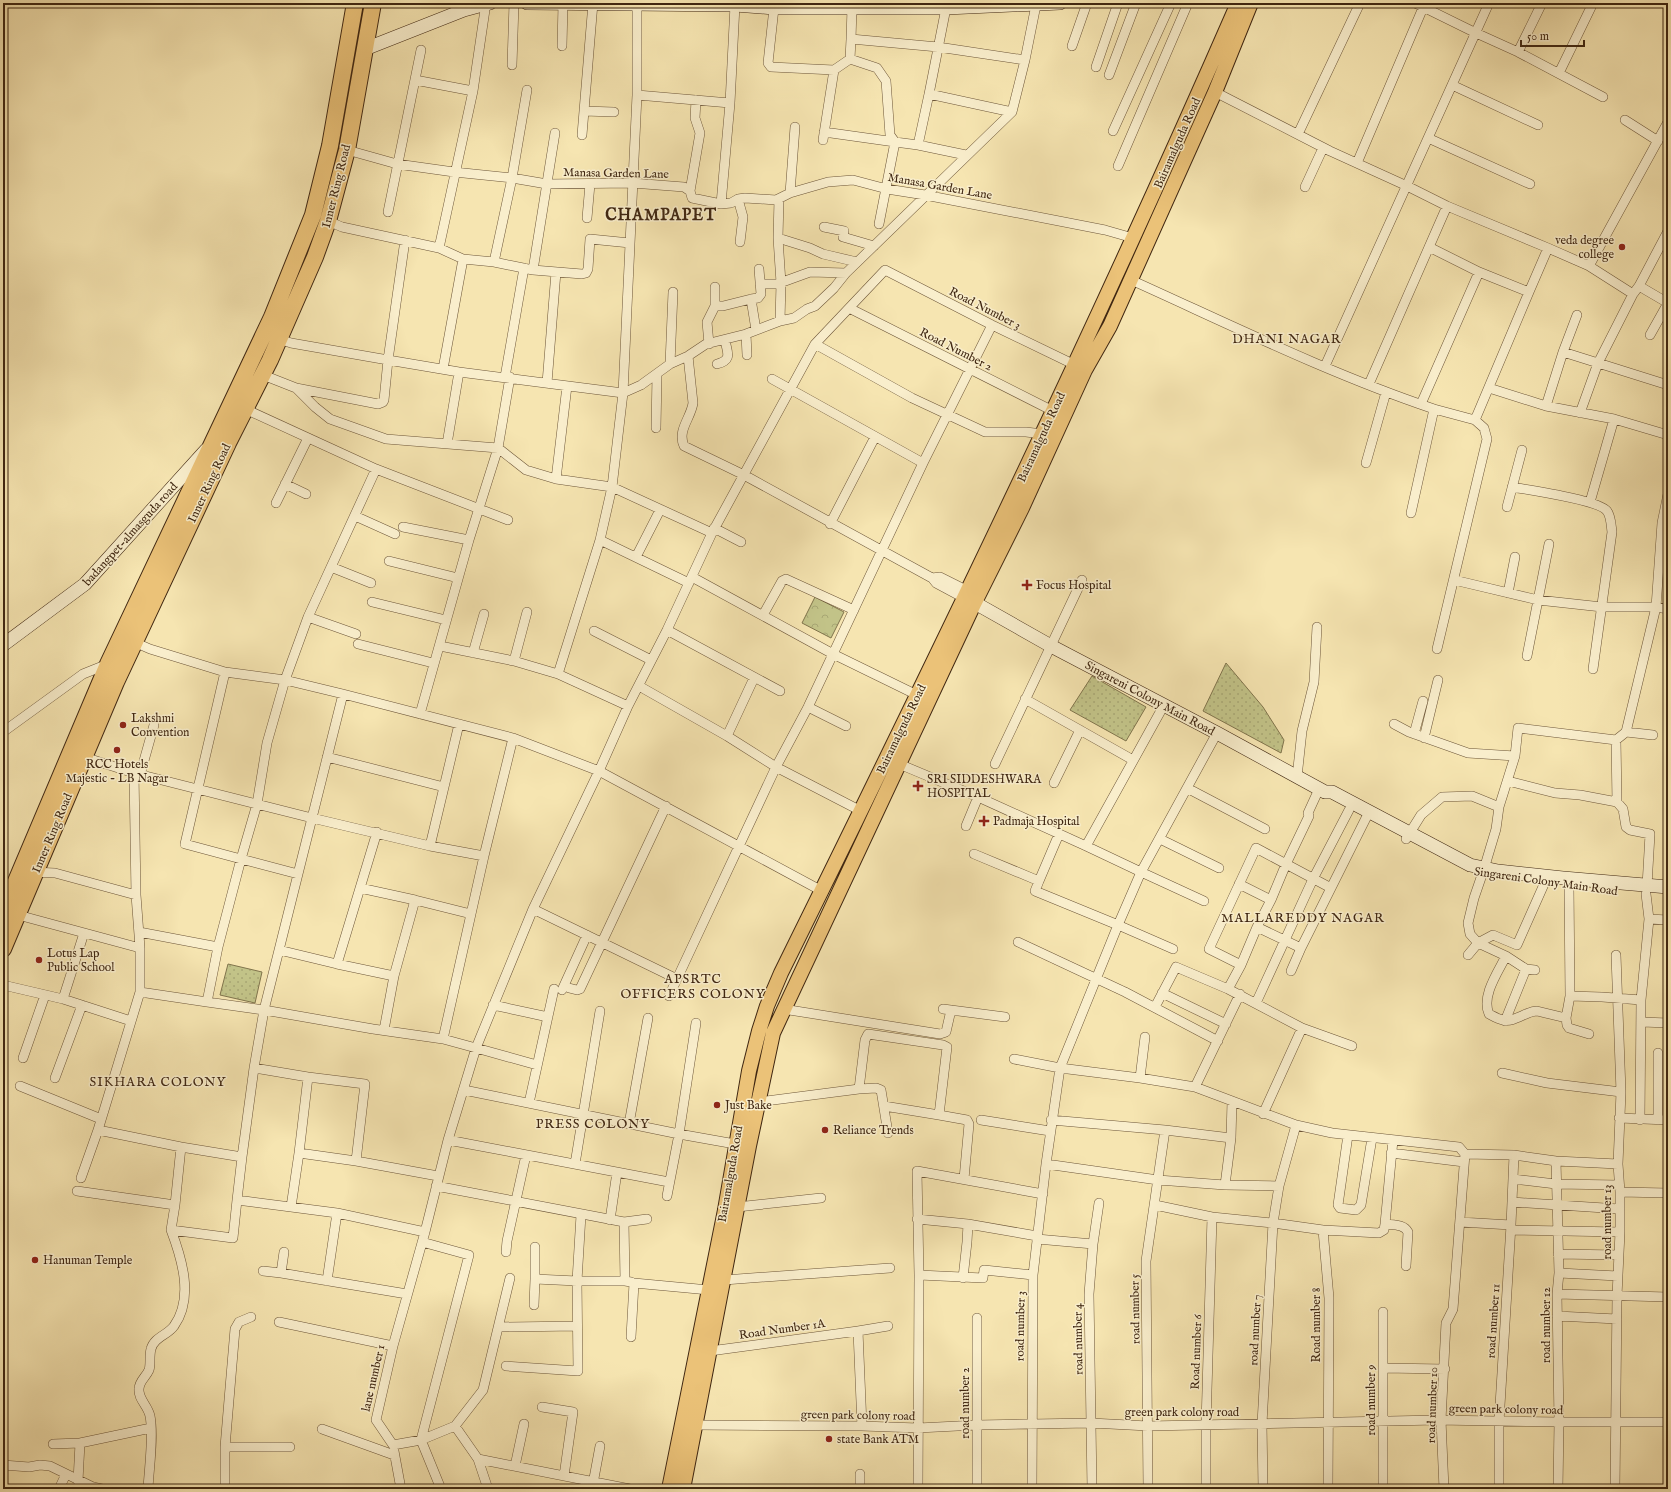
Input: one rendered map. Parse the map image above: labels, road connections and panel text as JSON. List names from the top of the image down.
{
  "streets": {
    "highway": ["Inner Ring Road"],
    "main road": ["Bairamalguda Road"],
    "street": [
      "Manasa Garden Lane",
      "Road Number 3",
      "Road Number 2",
      "badangpet-almasguda road",
      "Singareni Colony Main Road",
      "road number 13",
      "road number 5",
      "road number 11",
      "Road number 8",
      "road number 12",
      "road number 3",
      "Road Number 1A",
      "road number 7",
      "road number 4",
      "Road number 6",
      "lane number 1",
      "road number 9",
      "road number 2",
      "road number 10",
      "green park colony road"
    ]
  },
  "crossings": [
    ["Bairamalguda Road", "Manasa Garden Lane"],
    ["Bairamalguda Road", "Road Number 3"],
    ["Bairamalguda Road", "Road Number 2"],
    ["Bairamalguda Road", "Singareni Colony Main Road"],
    ["Bairamalguda Road", "Road Number 1A"],
    ["Bairamalguda Road", "green park colony road"],
    ["Manasa Garden Lane", "Inner Ring Road"],
    ["Inner Ring Road", "badangpet-almasguda road"],
    ["Road Number 3", "lane number 1"],
    ["Road Number 2", "lane number 1"],
    ["Singareni Colony Main Road", "road number 3"],
    ["road number 13", "green park colony road"],
    ["road number 5", "green park colony road"],
    ["road number 11", "green park colony road"],
    ["Road number 8", "green park colony road"],
    ["road number 12", "green park colony road"],
    ["road number 3", "green park colony road"],
    ["road number 7", "green park colony road"],
    ["road number 4", "green park colony road"],
    ["Road number 6", "green park colony road"],
    ["road number 9", "green park colony road"],
    ["road number 2", "green park colony road"],
    ["road number 10", "green park colony road"]
  ],
  "districts": [
    "CHAMPAPET",
    "DHANI NAGAR",
    "MALLAREDDY NAGAR",
    "APSRTC OFFICERS COLONY",
    "SIKHARA COLONY",
    "PRESS COLONY"
  ],
  "places": {
    "other": [
      "veda degree college",
      "Lakshmi Convention",
      "RCC Hotels Majestic - LB Nagar",
      "Lotus Lap Public School",
      "Just Bake",
      "Reliance Trends",
      "Hanuman Temple",
      "state Bank ATM"
    ],
    "health": ["Focus Hospital", "SRI SIDDESHWARA HOSPITAL", "Padmaja Hospital"]
  },
  "scale_bar": "50 m"
}
